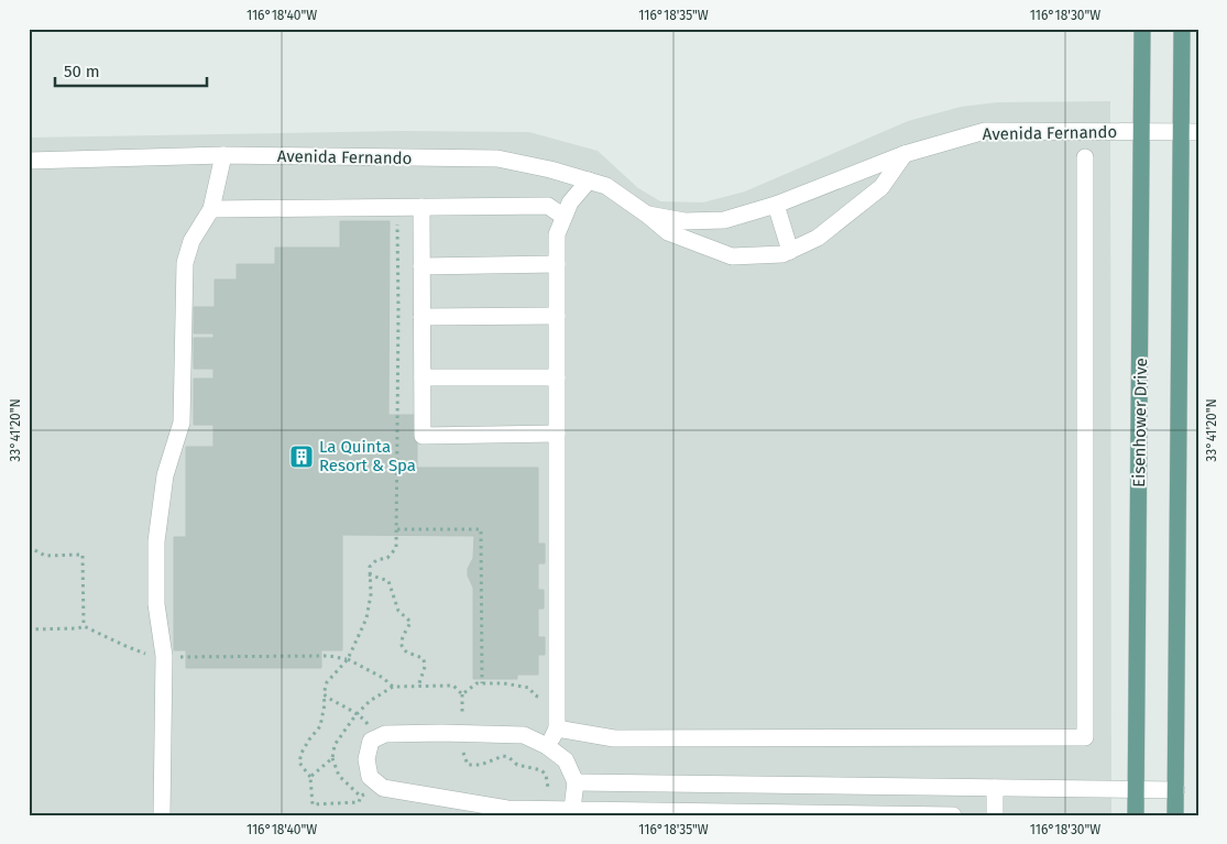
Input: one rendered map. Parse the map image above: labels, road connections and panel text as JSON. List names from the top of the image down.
{
  "streets": {
    "main road": ["Eisenhower Drive"],
    "street": ["Avenida Fernando"]
  },
  "crossings": [
    ["Avenida Fernando", "Eisenhower Drive"]
  ],
  "places": {
    "building": ["La Quinta Resort & Spa"]
  },
  "scale_bar": "50 m",
  "coordinates": [
    "116°18'40\"W",
    "116°18'35\"W",
    "116°18'30\"W",
    "33°41'20\"N"
  ]
}
